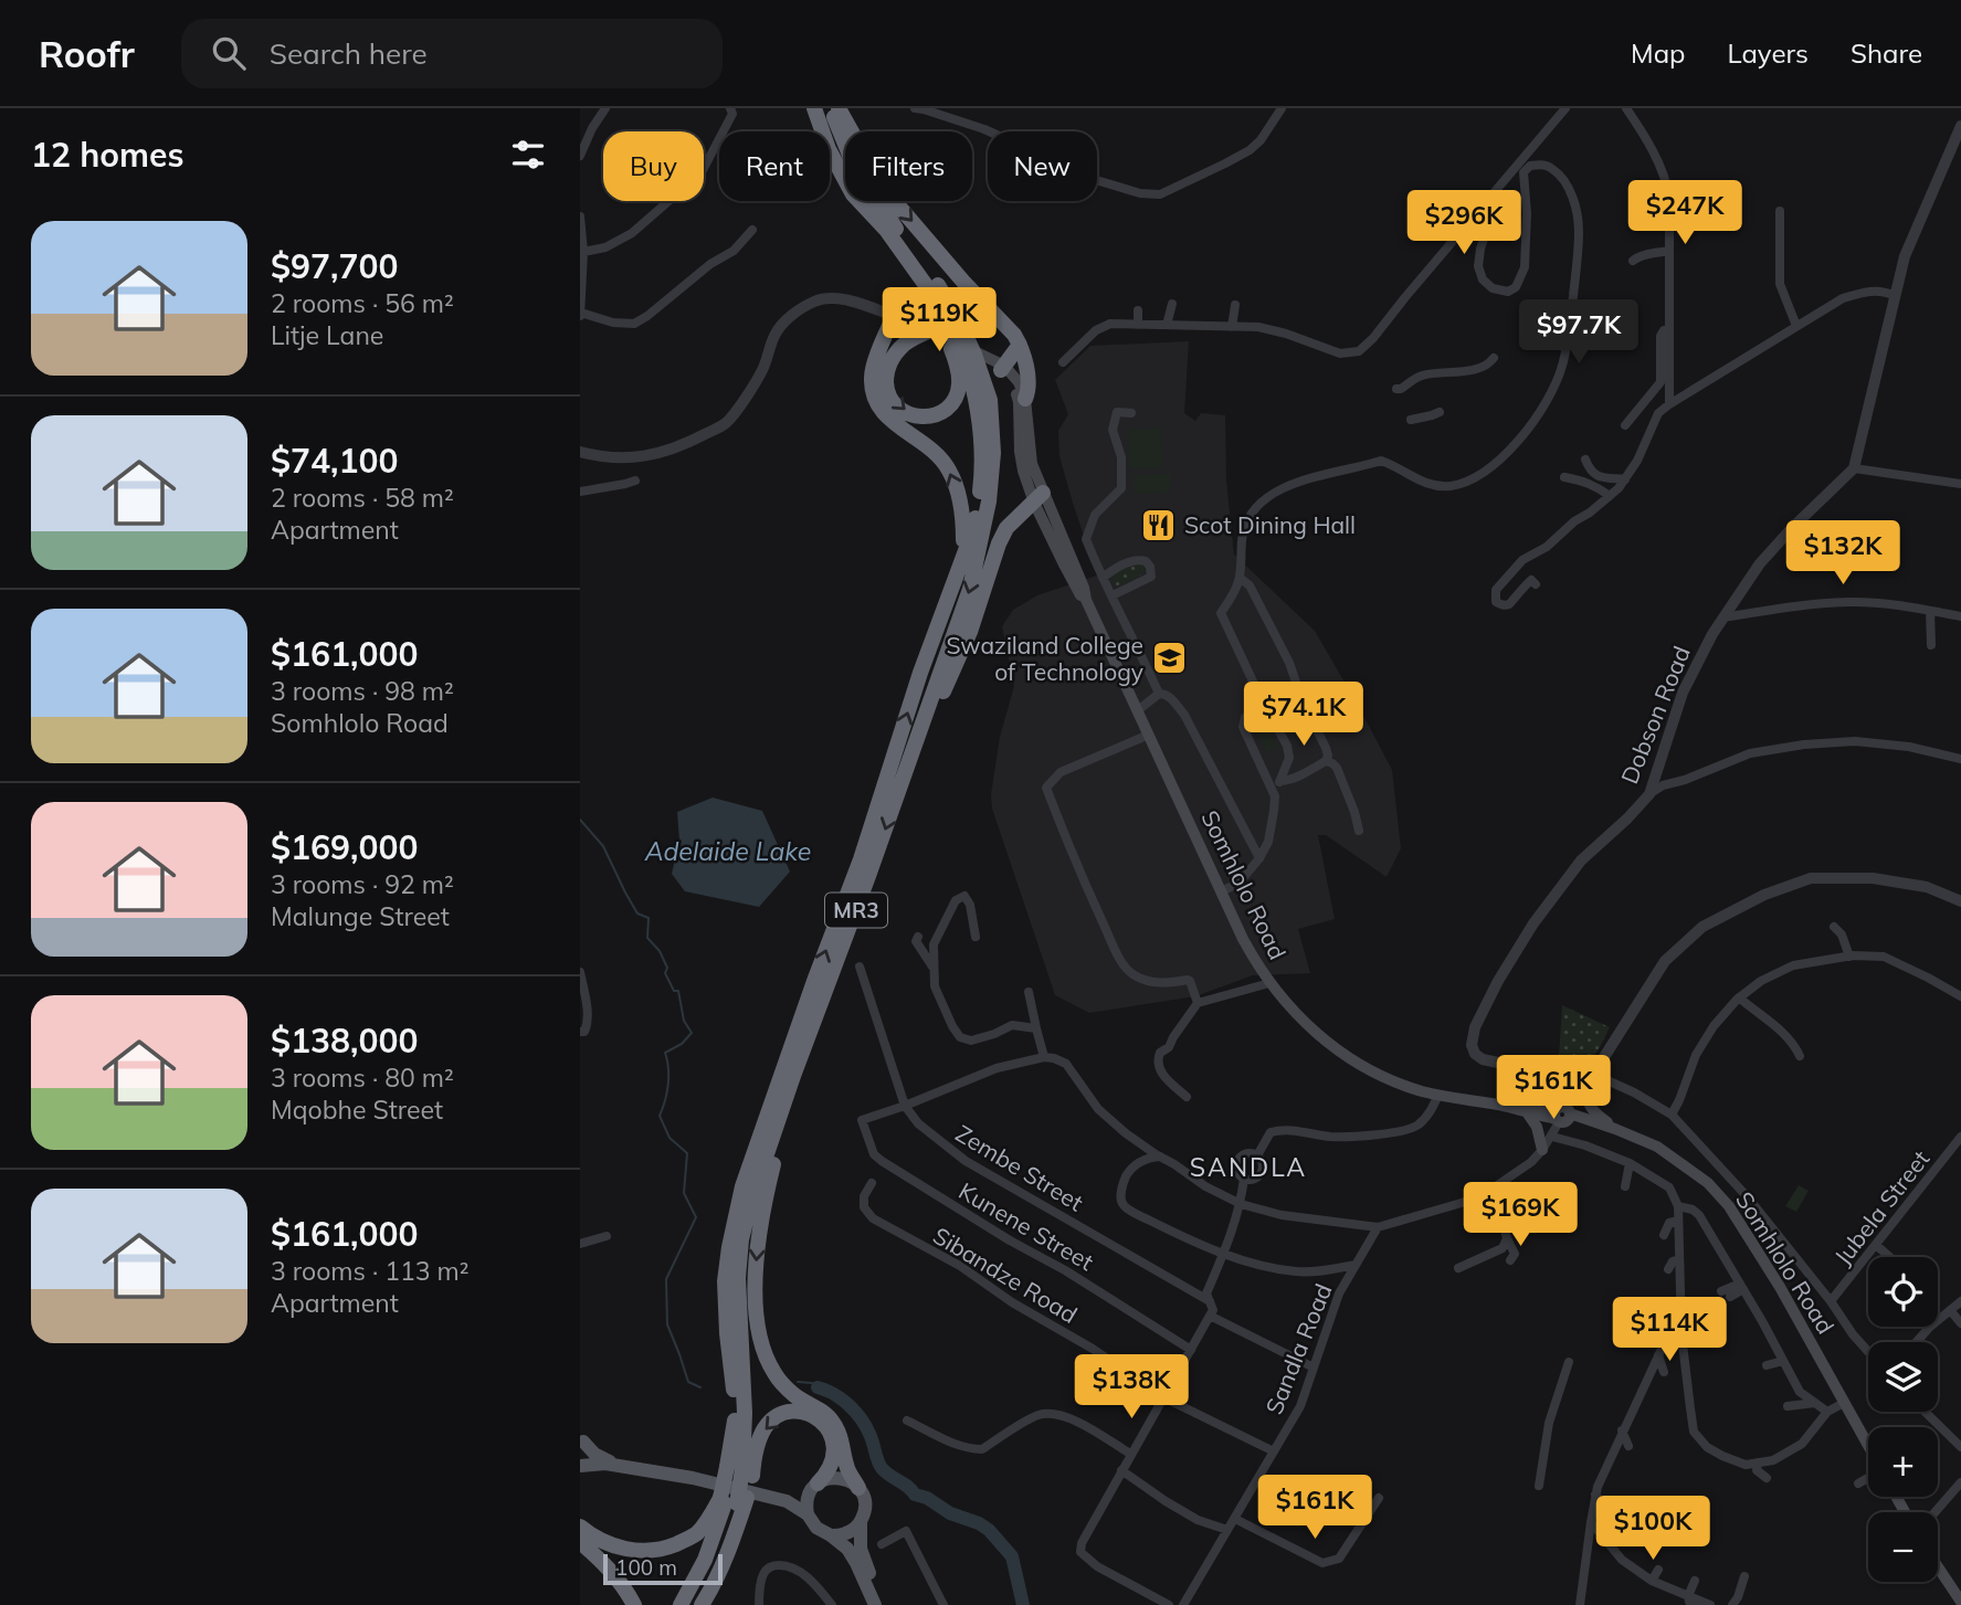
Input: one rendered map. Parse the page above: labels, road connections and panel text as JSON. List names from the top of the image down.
{
  "streets": {
    "highway": ["MR3"],
    "main road": ["Somhlolo Road"],
    "street": [
      "Dobson Road",
      "Zembe Street",
      "Jubela Street",
      "Kunene Street",
      "Sibandze Road",
      "Sandla Road"
    ]
  },
  "crossings": [
    ["Zembe Street", "Kunene Street"],
    ["Sibandze Road", "Sandla Road"]
  ],
  "districts": ["SANDLA"],
  "water": ["Adelaide Lake"],
  "places": {
    "restaurant": ["Scot Dining Hall"],
    "school or university": ["Swaziland College of Technology"]
  },
  "scale_bar": "100 m",
  "page": {
    "header": "Roofr",
    "search": "Search here",
    "nav": ["Map", "Layers", "Share"],
    "heading": "12 homes",
    "chip": [
      "Buy",
      "Rent",
      "Filters",
      "New"
    ],
    "price": [
      "$247K",
      "$296K",
      "$119K",
      "$97.7K",
      "$132K",
      "$74.1K",
      "$161K",
      "$169K",
      "$114K",
      "$138K",
      "$161K",
      "$100K"
    ],
    "list": [
      {
        "name": "$97,700",
        "note": "2 rooms · 56 m² · Litje Lane"
      },
      {
        "name": "$74,100",
        "note": "2 rooms · 58 m² · Apartment"
      },
      {
        "name": "$161,000",
        "note": "3 rooms · 98 m² · Somhlolo Road"
      },
      {
        "name": "$169,000",
        "note": "3 rooms · 92 m² · Malunge Street"
      },
      {
        "name": "$138,000",
        "note": "3 rooms · 80 m² · Mqobhe Street"
      },
      {
        "name": "$161,000",
        "note": "3 rooms · 113 m² · Apartment"
      }
    ],
    "map_buttons": ["+", "−"],
    "scale": "100 m"
  }
}
